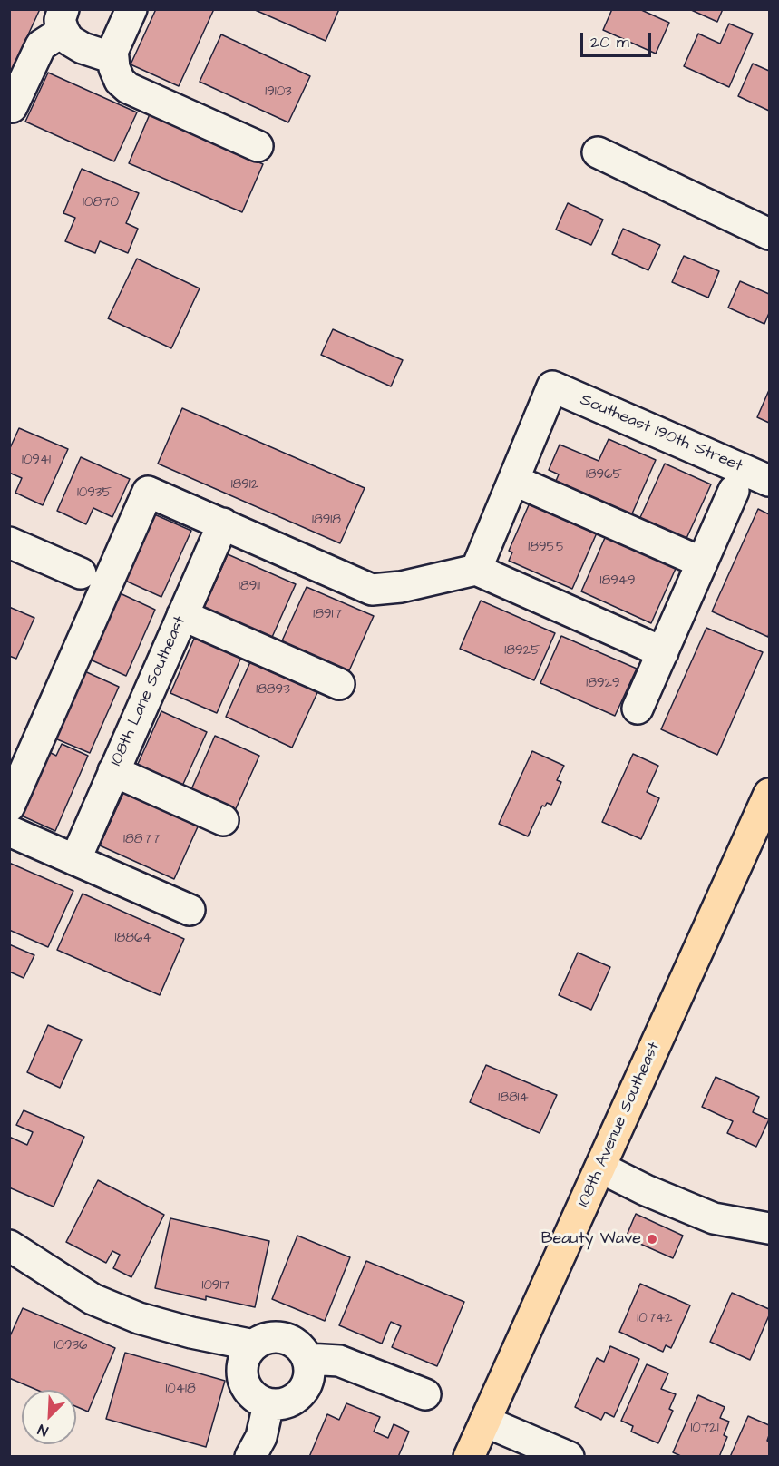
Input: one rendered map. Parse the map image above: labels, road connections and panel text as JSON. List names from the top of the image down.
{
  "streets": {
    "main road": ["108th Avenue Southeast"],
    "street": ["Southeast 190th Street", "108th Lane Southeast"]
  },
  "places": ["Beauty Wave"],
  "house_numbers": [
    "19103",
    "10870",
    "10941",
    "18965",
    "18912",
    "10935",
    "18918",
    "18955",
    "18949",
    "18911",
    "18917",
    "18925",
    "18929",
    "18893",
    "18877",
    "18864",
    "18814",
    "10917",
    "10742",
    "10936",
    "10418",
    "10721"
  ],
  "scale_bar": "20 m",
  "north": "bottom left"
}
